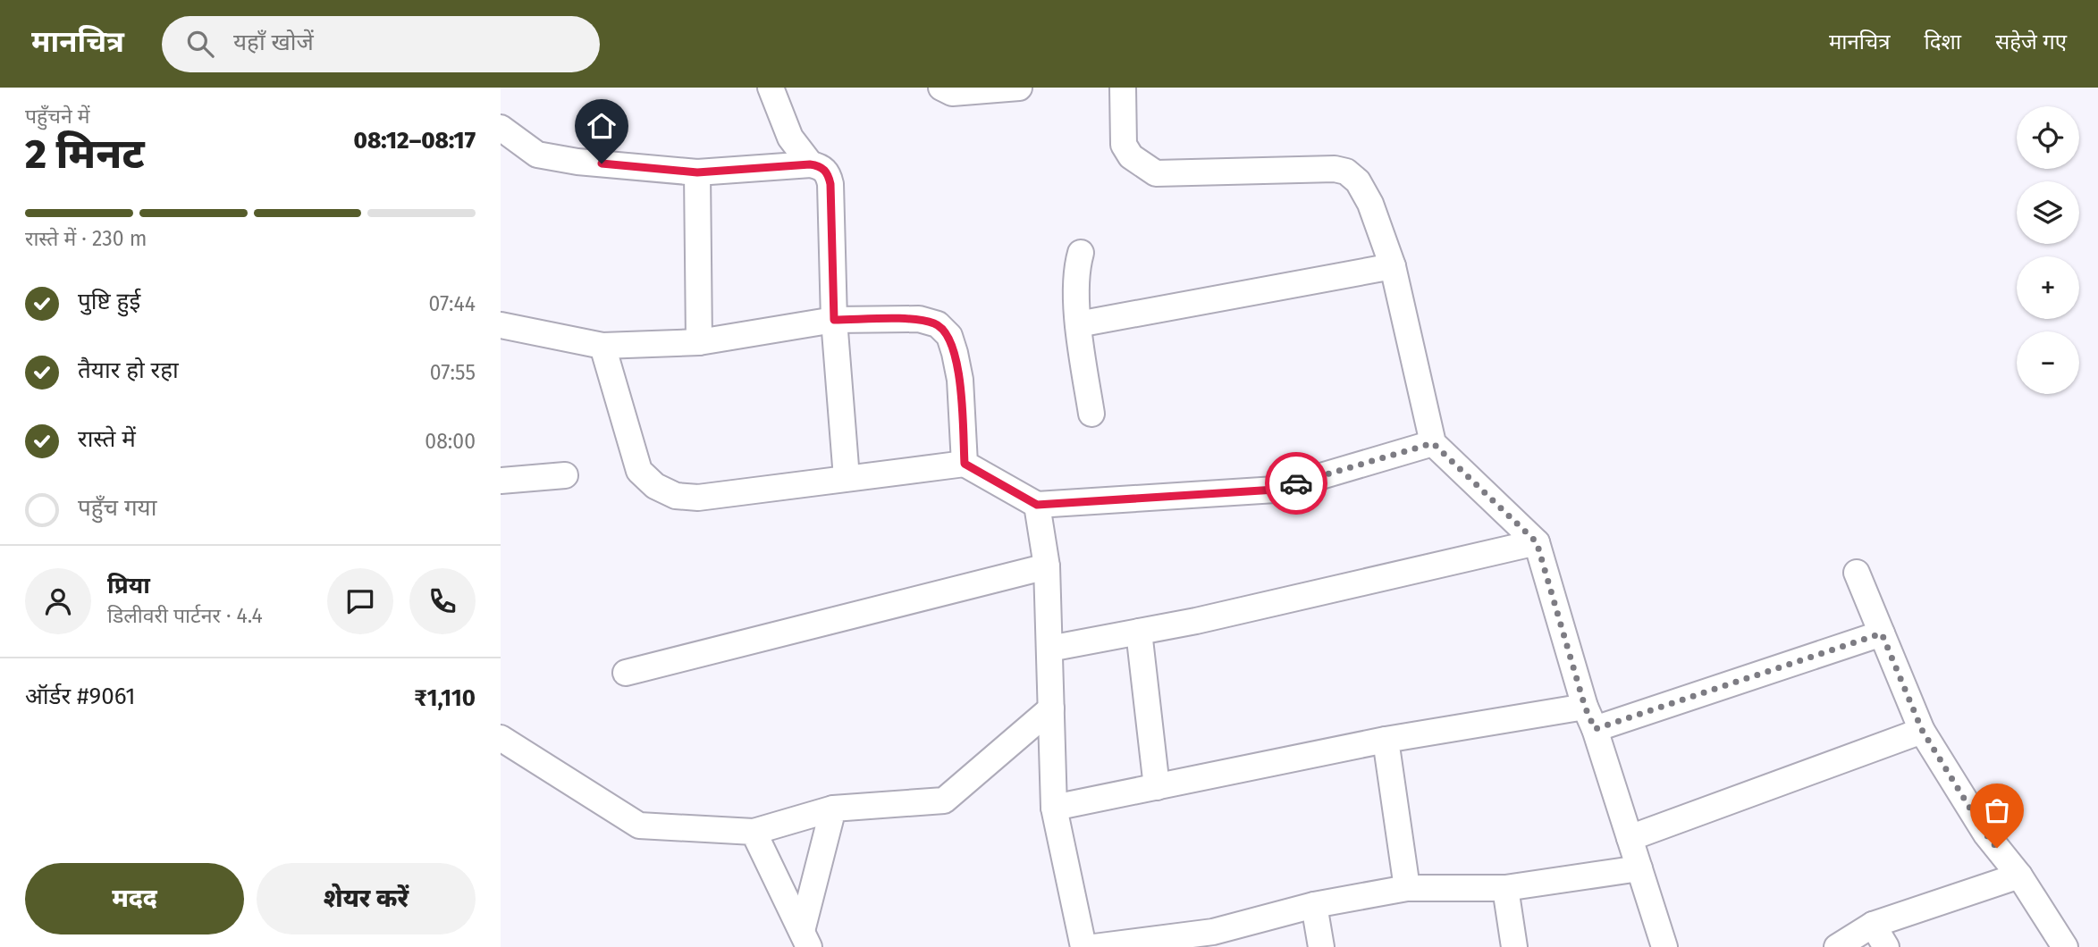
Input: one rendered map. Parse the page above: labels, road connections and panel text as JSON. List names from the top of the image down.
{
  "page": {
    "header": "मानचित्र",
    "search": "यहाँ खोजें",
    "nav": ["मानचित्र", "दिशा", "सहेजे गए"],
    "heading": ["2 मिनट", "पहुँचने में", "08:12–08:17"],
    "panel": [
      "प्रिया",
      "डिलीवरी पार्टनर · 4.4",
      "ऑर्डर #9061",
      "₹1,110"
    ],
    "map_buttons": ["+", "−"],
    "bar": "रास्ते में · 230 m",
    "list": [
      ["पुष्टि हुई", "07:44"],
      ["तैयार हो रहा", "07:55"],
      ["रास्ते में", "08:00"],
      "पहुँच गया"
    ],
    "buttons": ["मदद", "शेयर करें"]
  }
}
